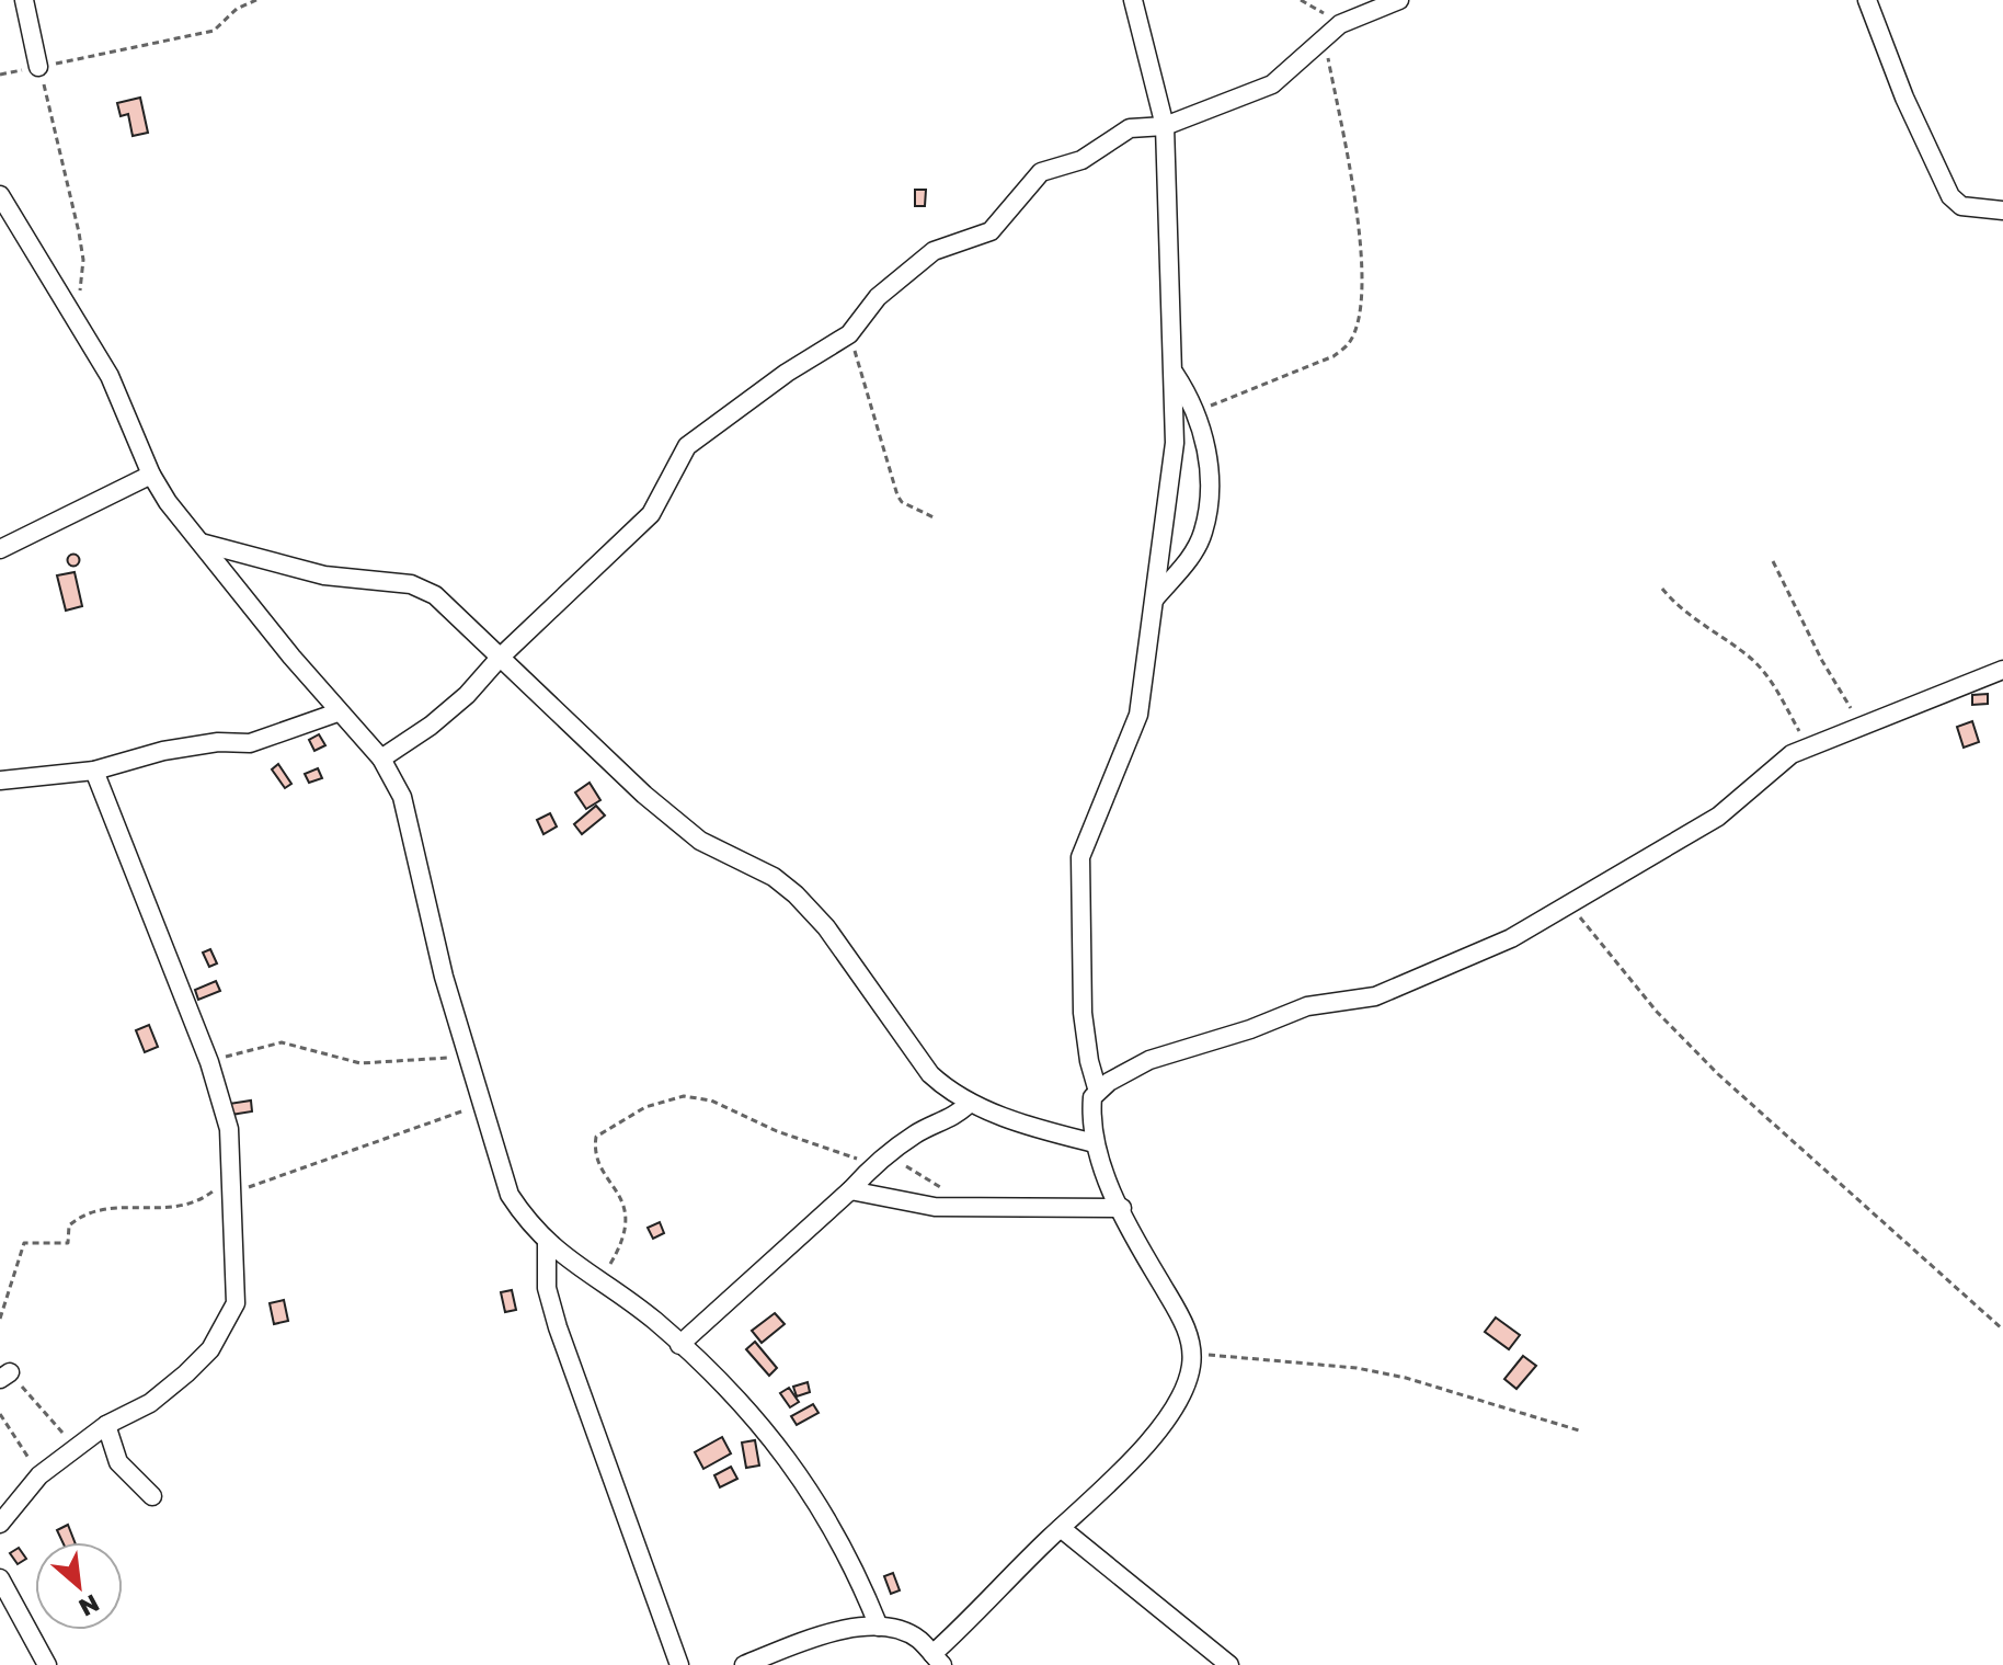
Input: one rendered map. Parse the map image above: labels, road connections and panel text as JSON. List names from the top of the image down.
{
  "north": "bottom right"
}
